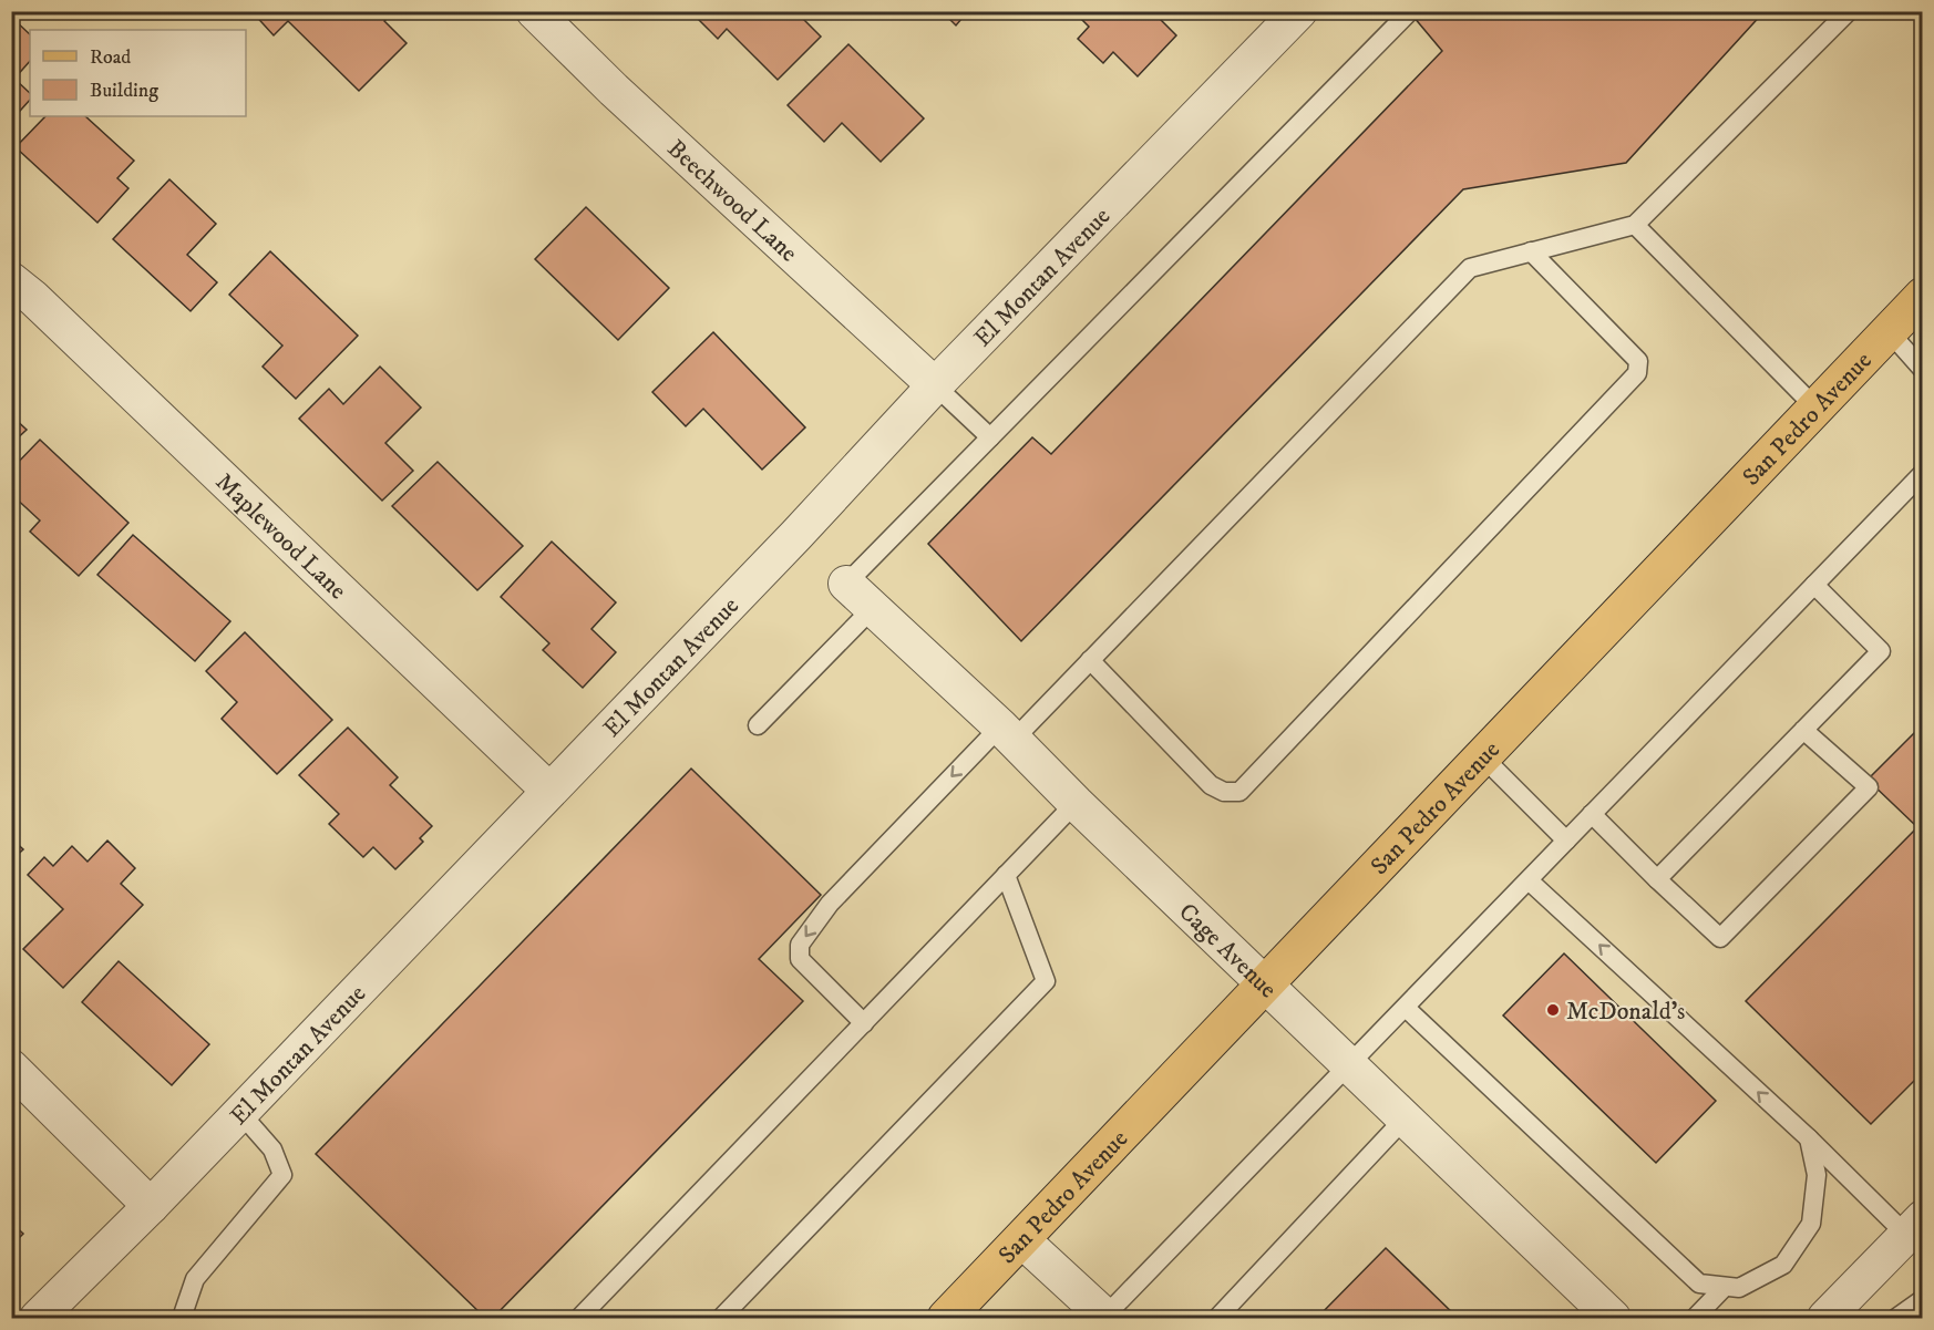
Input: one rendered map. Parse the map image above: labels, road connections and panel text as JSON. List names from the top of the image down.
{
  "streets": {
    "main road": ["San Pedro Avenue"],
    "street": [
      "Beechwood Lane",
      "El Montan Avenue",
      "Maplewood Lane",
      "Cage Avenue"
    ]
  },
  "crossings": [
    ["Beechwood Lane", "El Montan Avenue"],
    ["El Montan Avenue", "Maplewood Lane"],
    ["San Pedro Avenue", "Cage Avenue"]
  ],
  "places": ["McDonald's"],
  "legend": ["Road", "Building"]
}
